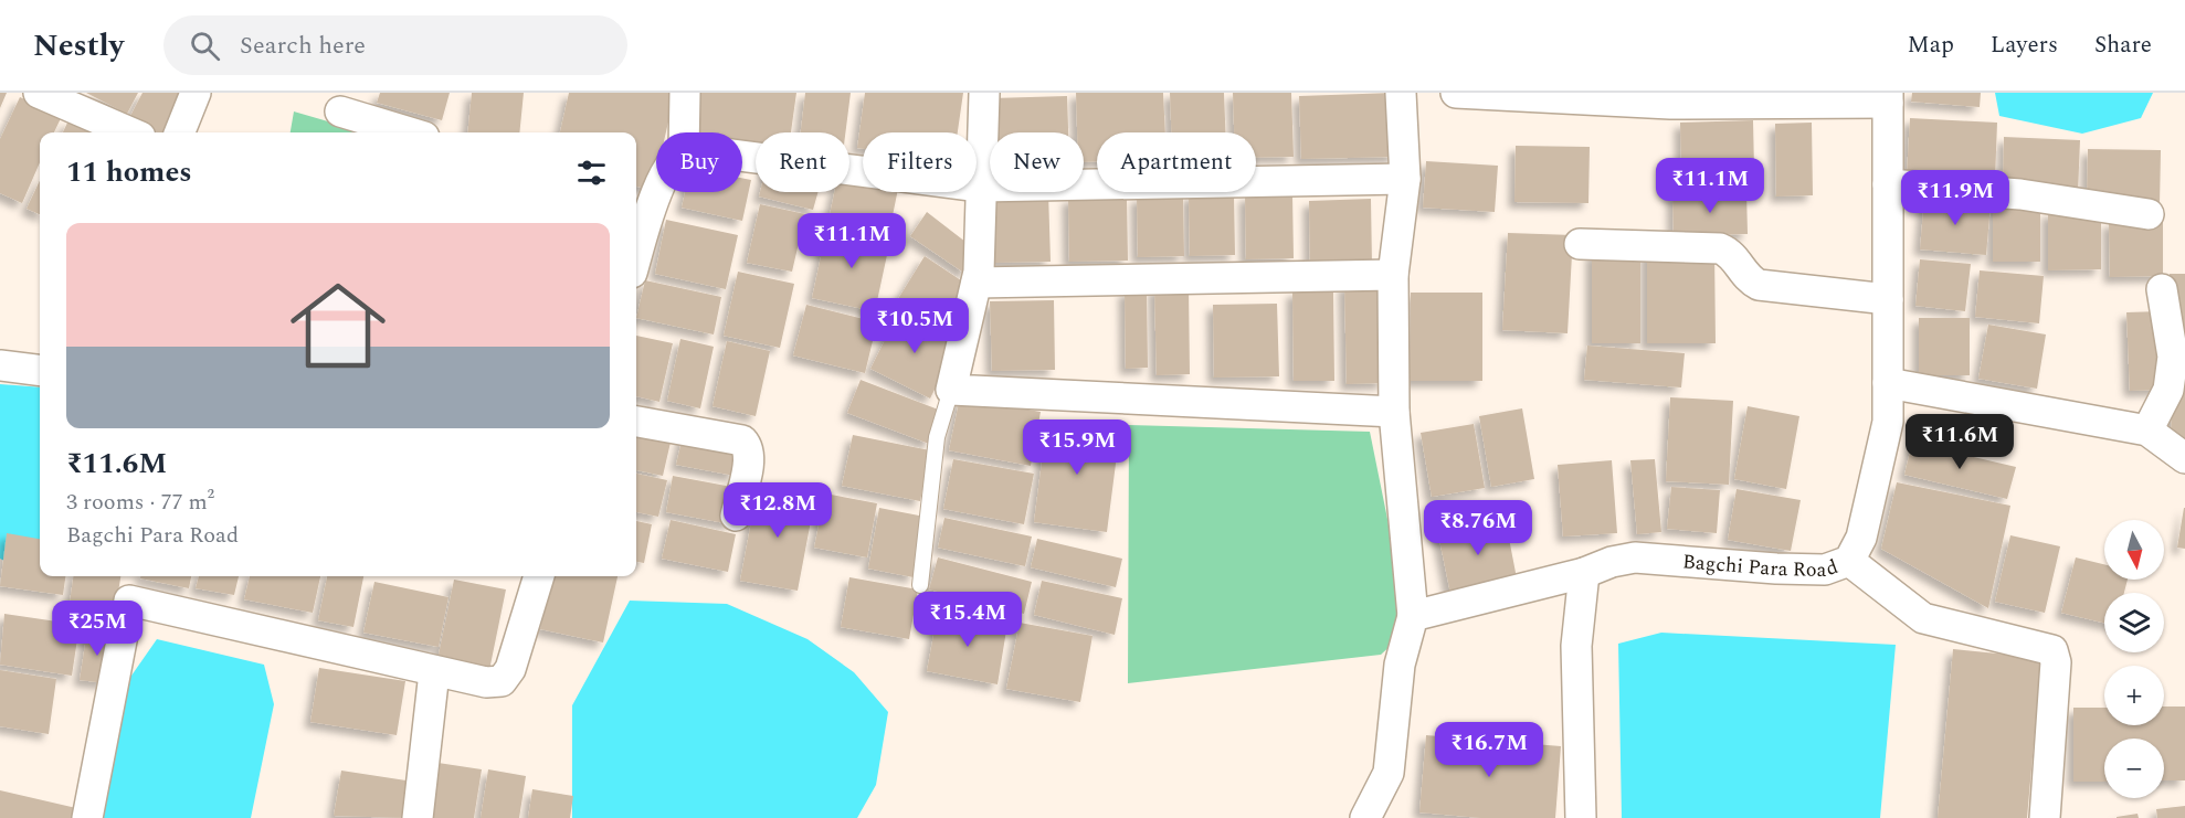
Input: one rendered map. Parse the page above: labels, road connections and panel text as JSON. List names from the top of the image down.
{
  "streets": {
    "street": ["Bagchi Para Road"]
  },
  "north": "bottom",
  "page": {
    "header": "Nestly",
    "search": "Search here",
    "nav": ["Map", "Layers", "Share"],
    "chip": [
      "Buy",
      "Rent",
      "Filters",
      "New",
      "Apartment"
    ],
    "heading": "11 homes",
    "price": [
      "₹11.1M",
      "₹11.9M",
      "₹11.1M",
      "₹10.5M",
      "₹11.6M",
      "₹15.9M",
      "₹12.8M",
      "₹8.76M",
      "₹15.4M",
      "₹25M",
      "₹16.7M"
    ],
    "list": [
      {
        "name": "₹11.6M",
        "note": "3 rooms · 77 m² · Bagchi Para Road"
      }
    ],
    "map_buttons": ["+", "−"]
  }
}
